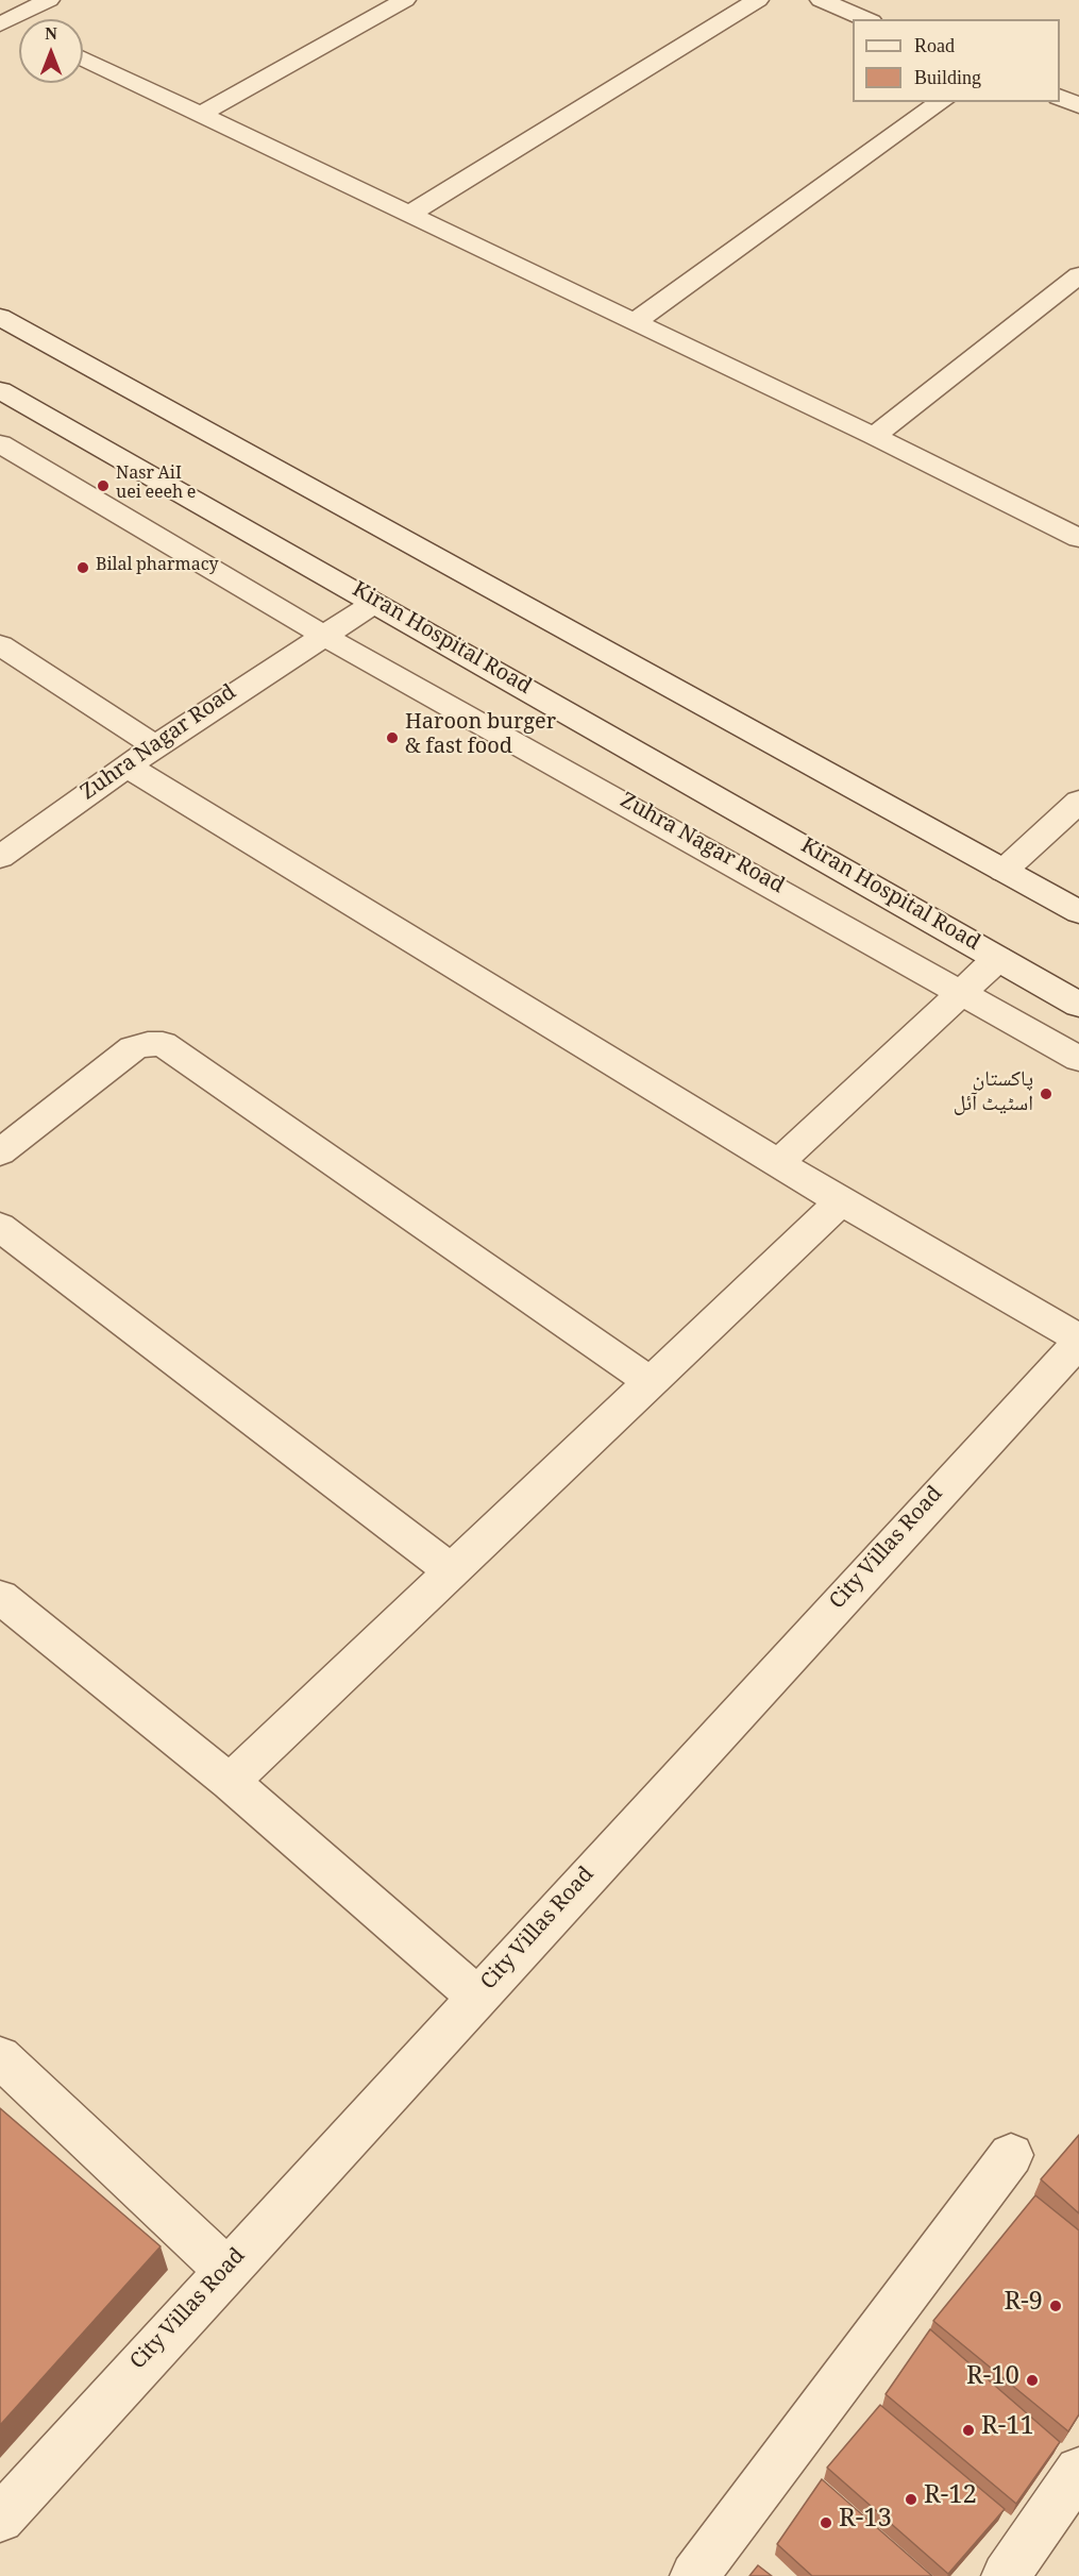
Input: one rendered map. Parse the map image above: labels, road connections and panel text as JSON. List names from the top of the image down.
{
  "streets": {
    "street": ["Kiran Hospital Road", "Zuhra Nagar Road", "City Villas Road"]
  },
  "places": [
    "Nasr AiI uei eeeh e",
    "Bilal pharmacy",
    "Haroon burger & fast food",
    "پاکستان اسٹیٹ آئل",
    "R-9",
    "R-10",
    "R-11",
    "R-12",
    "R-13"
  ],
  "legend": ["Road", "Building"],
  "north": "top"
}
